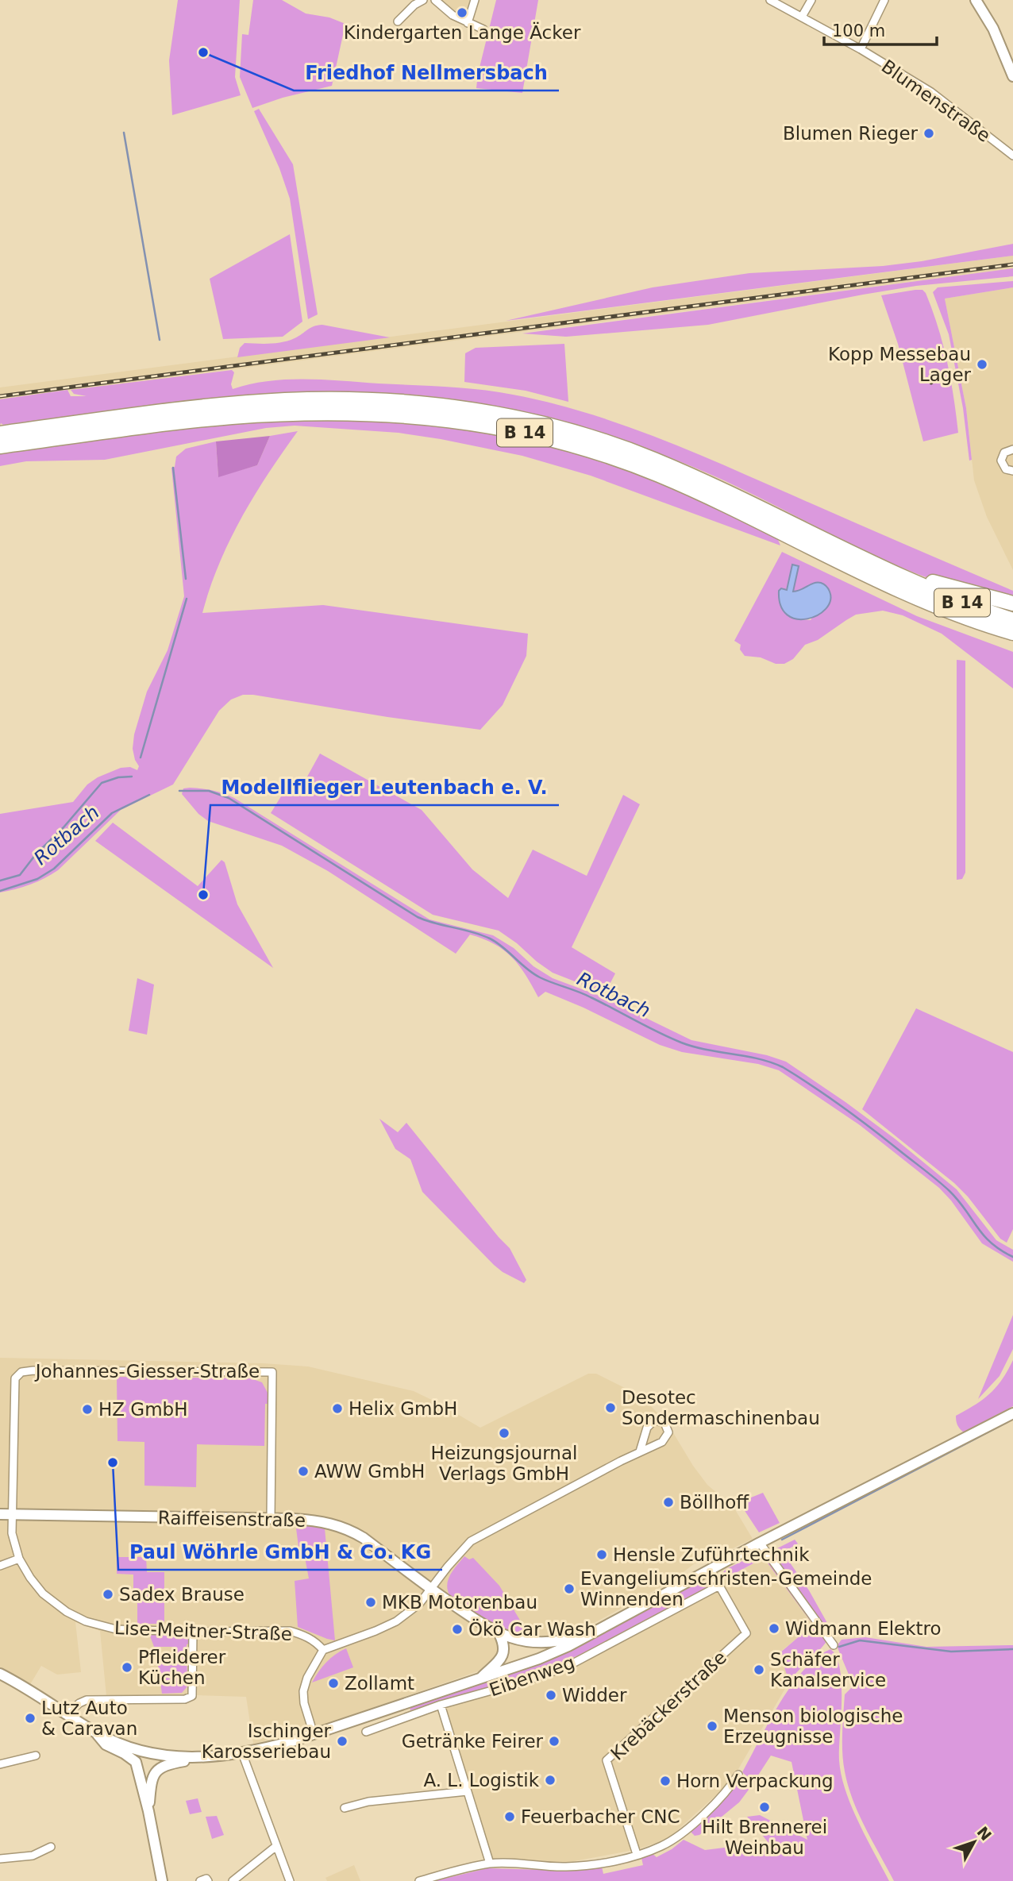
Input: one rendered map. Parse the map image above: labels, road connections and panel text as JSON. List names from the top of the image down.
{
  "streets": {
    "highway": ["B 14"],
    "main road": ["Raiffeisenstraße"],
    "street": [
      "Blumenstraße",
      "Johannes-Giesser-Straße",
      "Lise-Meitner-Straße",
      "Eibenweg",
      "Krebäckerstraße"
    ]
  },
  "crossings": [
    ["Johannes-Giesser-Straße", "Raiffeisenstraße"],
    ["Johannes-Giesser-Straße", "Lise-Meitner-Straße"],
    ["Raiffeisenstraße", "Lise-Meitner-Straße"],
    ["Eibenweg", "Krebäckerstraße"]
  ],
  "water": ["Rotbach"],
  "places": [
    "Kindergarten Lange Äcker",
    "Friedhof Nellmersbach",
    "Blumen Rieger",
    "Kopp Messebau Lager",
    "Modellflieger Leutenbach e. V.",
    "Desotec Sondermaschinenbau",
    "Helix GmbH",
    "HZ GmbH",
    "Heizungsjournal Verlags GmbH",
    "Paul Wöhrle GmbH & Co. KG",
    "AWW GmbH",
    "Böllhoff",
    "Hensle Zuführtechnik",
    "Evangeliumschristen-Gemeinde Winnenden",
    "Sadex Brause",
    "MKB Motorenbau",
    "Widmann Elektro",
    "Ökö Car Wash",
    "Pfleiderer Küchen",
    "Schäfer Kanalservice",
    "Zollamt",
    "Widder",
    "Lutz Auto & Caravan",
    "Menson biologische Erzeugnisse",
    "Ischinger Karosseriebau",
    "Getränke Feirer",
    "A. L. Logistik",
    "Horn Verpackung",
    "Hilt Brennerei Weinbau",
    "Feuerbacher CNC"
  ],
  "scale_bar": "100 m",
  "north": "top right"
}
